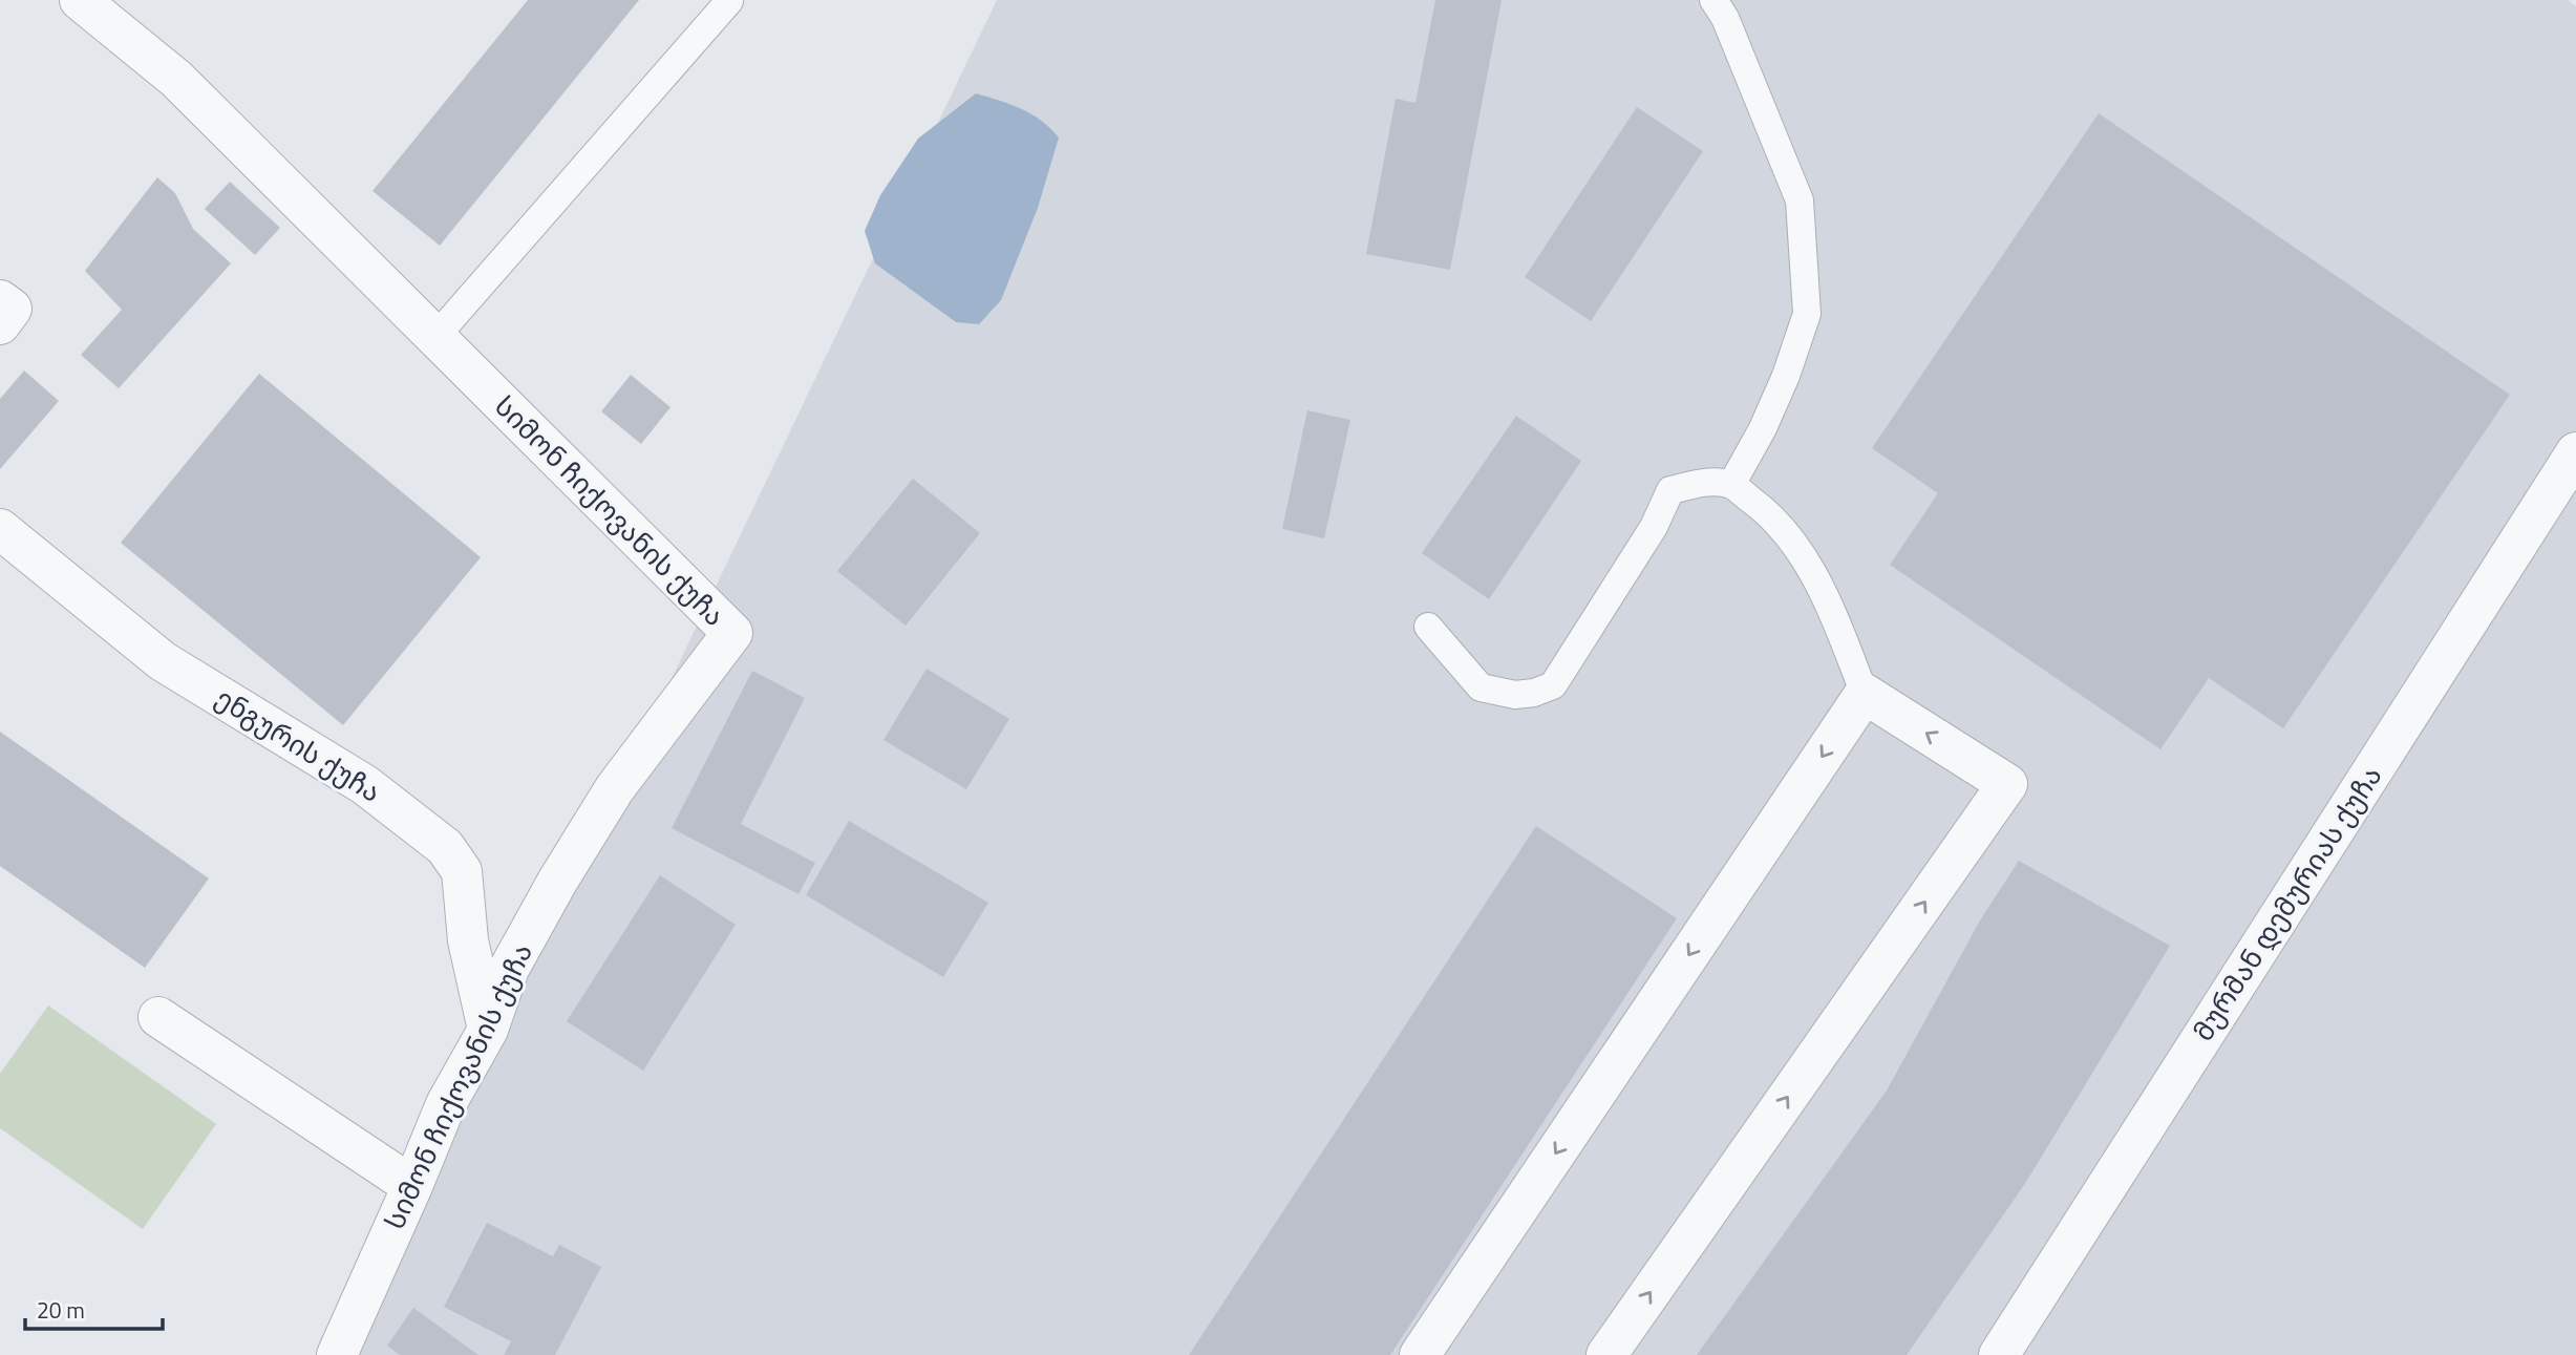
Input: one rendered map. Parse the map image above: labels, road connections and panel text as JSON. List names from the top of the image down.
{
  "streets": {
    "street": ["სიმონ ჩიქოვანის ქუჩა", "ენგურის ქუჩა", "მურმან დემურიას ქუჩა"]
  },
  "crossings": [
    ["სიმონ ჩიქოვანის ქუჩა", "ენგურის ქუჩა"]
  ],
  "scale_bar": "20 m"
}
